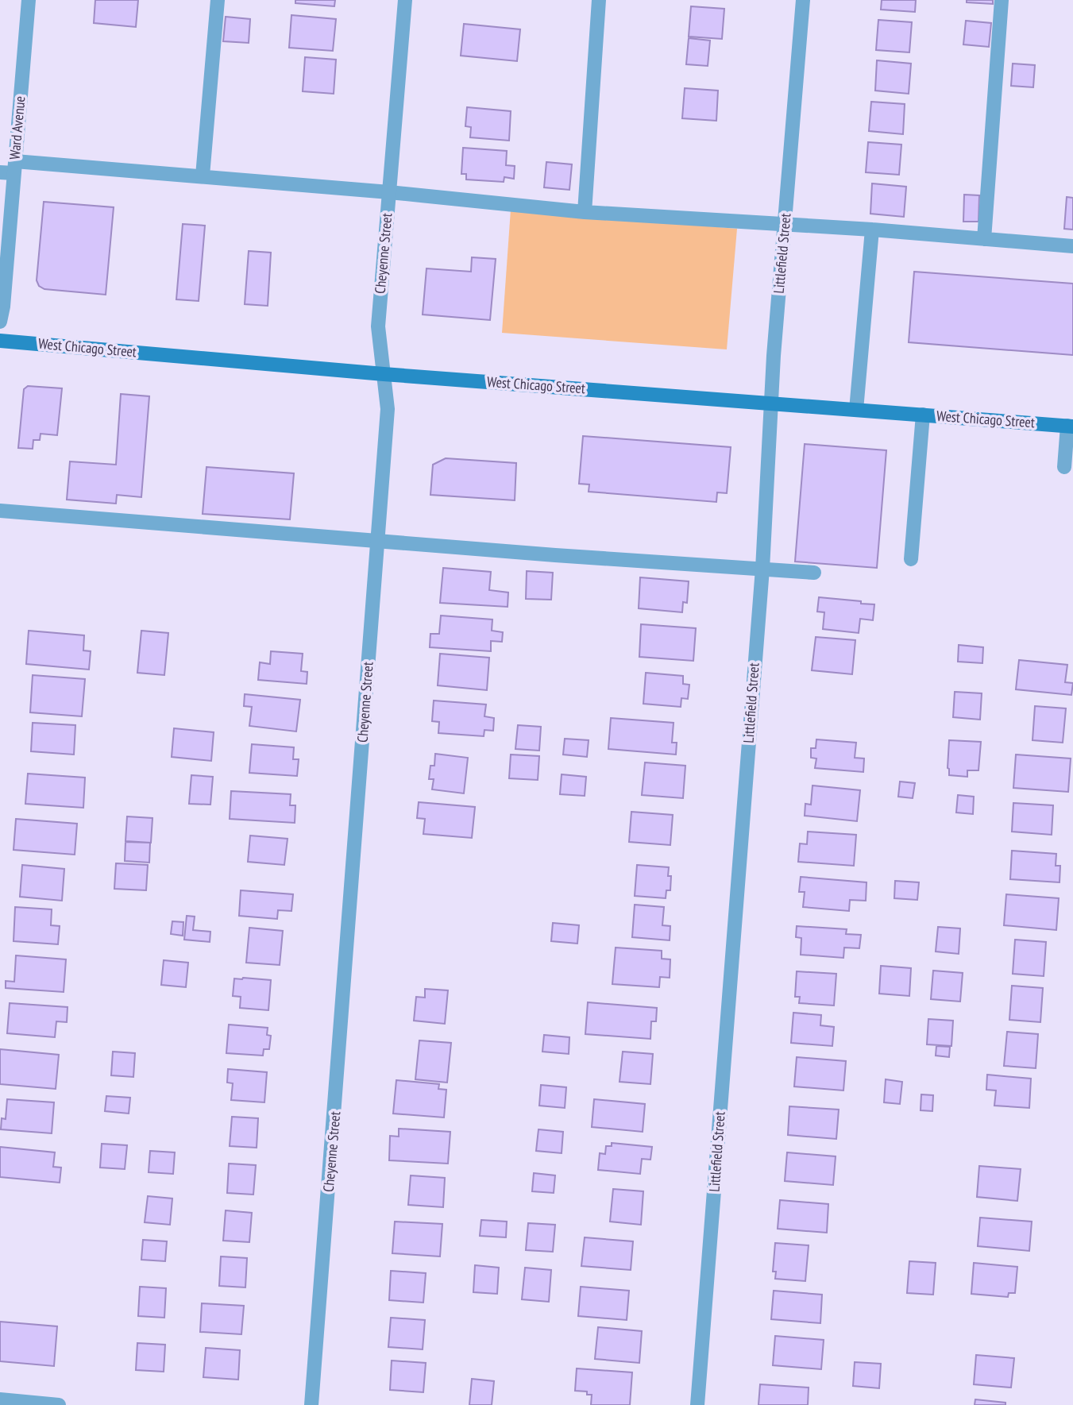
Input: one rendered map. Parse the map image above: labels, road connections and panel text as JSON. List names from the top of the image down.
{
  "streets": {
    "street": [
      "Ward Avenue",
      "Cheyenne Street",
      "Littlefield Street",
      "West Chicago Street"
    ]
  },
  "crossings": [
    ["Cheyenne Street", "West Chicago Street"],
    ["Littlefield Street", "West Chicago Street"]
  ]
}
